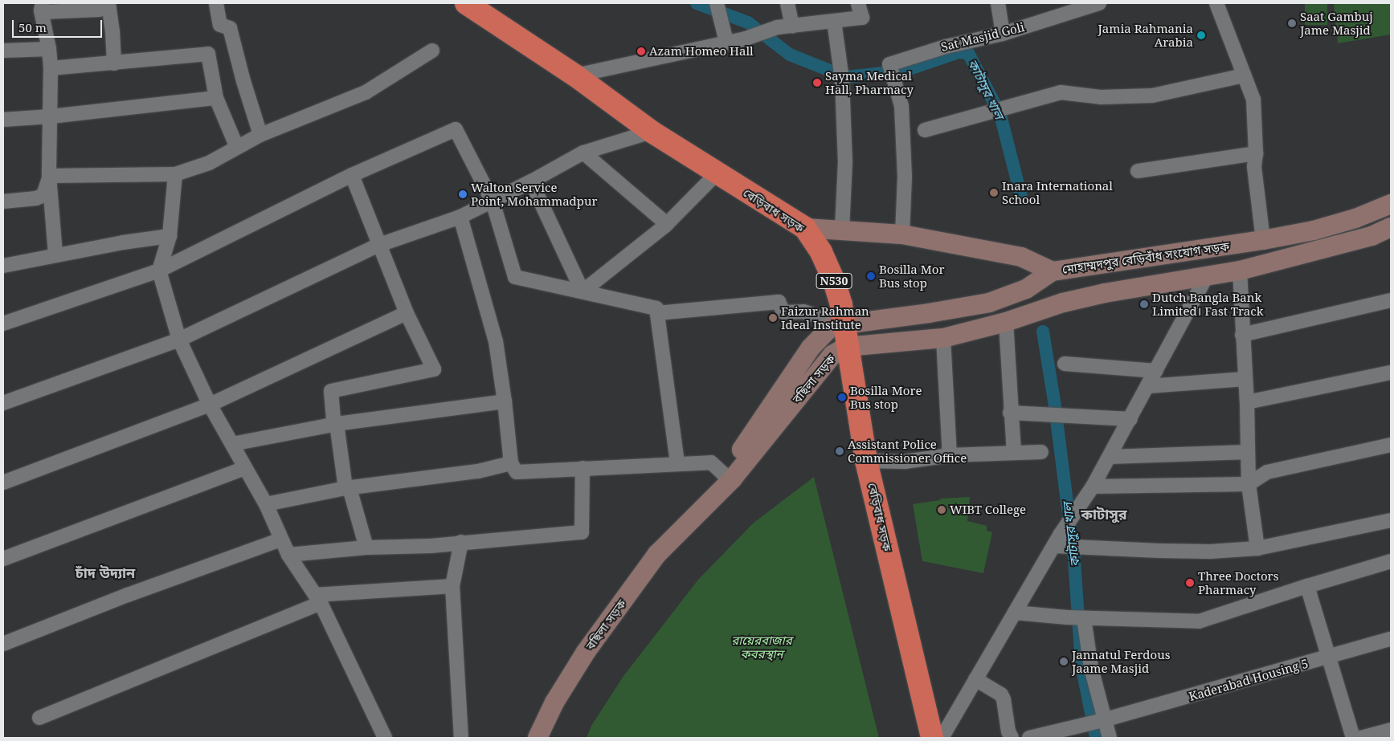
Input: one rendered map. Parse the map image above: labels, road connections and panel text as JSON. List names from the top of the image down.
{
  "streets": {
    "highway": ["বেড়িবাধ সড়ক", "N530"],
    "main road": ["মোহাম্মদপুর বেড়িবাঁধ সংযোগ সড়ক", "বছিলা সড়ক"],
    "street": ["Sat Masjid Goli", "Kaderabad Housing 5"]
  },
  "crossings": [
    ["বেড়িবাধ সড়ক", "মোহাম্মদপুর বেড়িবাঁধ সংযোগ সড়ক"],
    ["বেড়িবাধ সড়ক", "বছিলা সড়ক"],
    ["মোহাম্মদপুর বেড়িবাঁধ সংযোগ সড়ক", "বছিলা সড়ক"]
  ],
  "districts": ["কাটাসুর", "চাঁদ উদ্যান"],
  "water": ["কাটাসুর খাল"],
  "parks": ["রায়েরবাজার কবরস্থান"],
  "places": [
    "Saat Gambuj Jame Masjid",
    "Jamia Rahmania Arabia",
    "Azam Homeo Hall",
    "Sayma Medical Hall, Pharmacy",
    "Inara International School",
    "Walton Service Point, Mohammadpur",
    "Bosilla Mor Bus stop",
    "Dutch Bangla Bank Limited। Fast Track",
    "Faizur Rahman Ideal Institute",
    "Bosilla More Bus stop",
    "Assistant Police Commissioner Office",
    "WIBT College",
    "Three Doctors Pharmacy",
    "Jannatul Ferdous Jaame Masjid"
  ],
  "scale_bar": "50 m"
}
